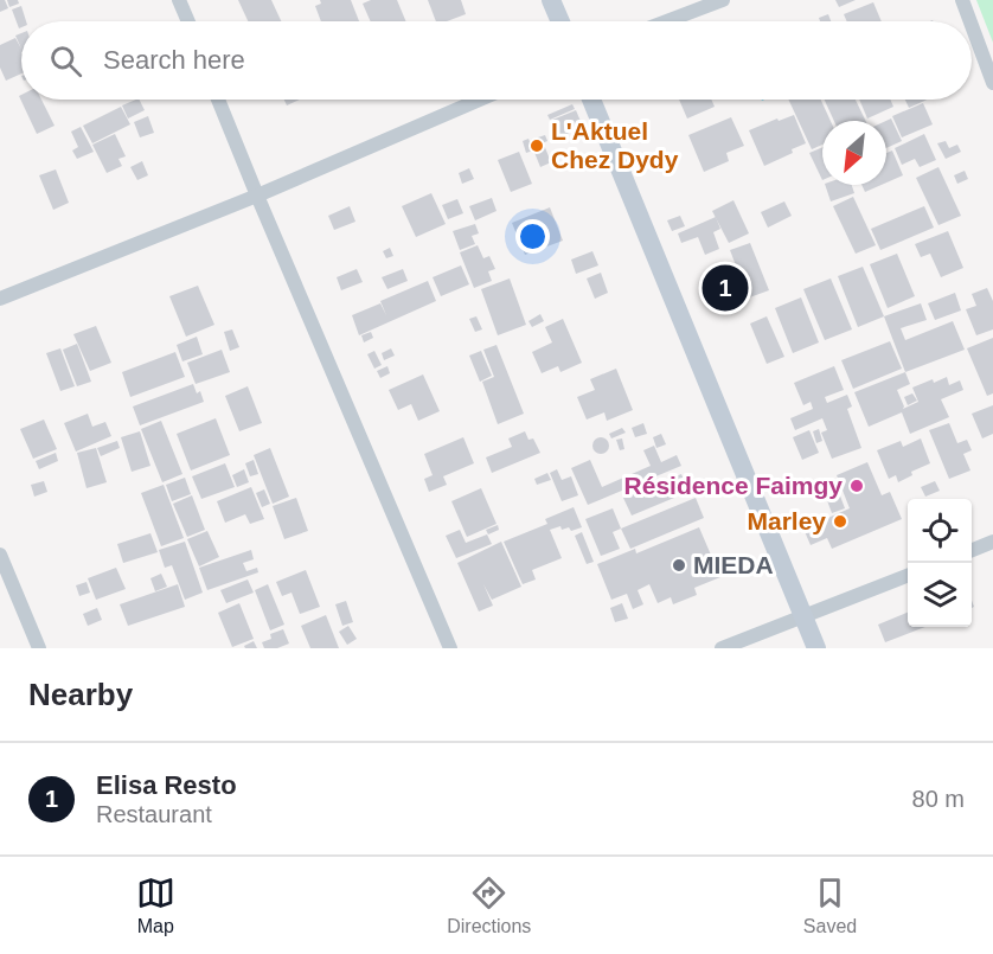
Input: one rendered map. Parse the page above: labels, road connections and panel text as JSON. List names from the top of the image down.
{
  "places": [
    "L'Aktuel Chez Dydy",
    "Résidence Faimgy",
    "Marley",
    "MIEDA"
  ],
  "north": "bottom left",
  "page": {
    "search": "Search here",
    "pins": "1",
    "heading": "Nearby",
    "list": [
      {
        "mark": "1",
        "name": "Elisa Resto",
        "note": "Restaurant",
        "value": "80 m"
      }
    ],
    "nav": ["Map", "Directions", "Saved"]
  }
}
